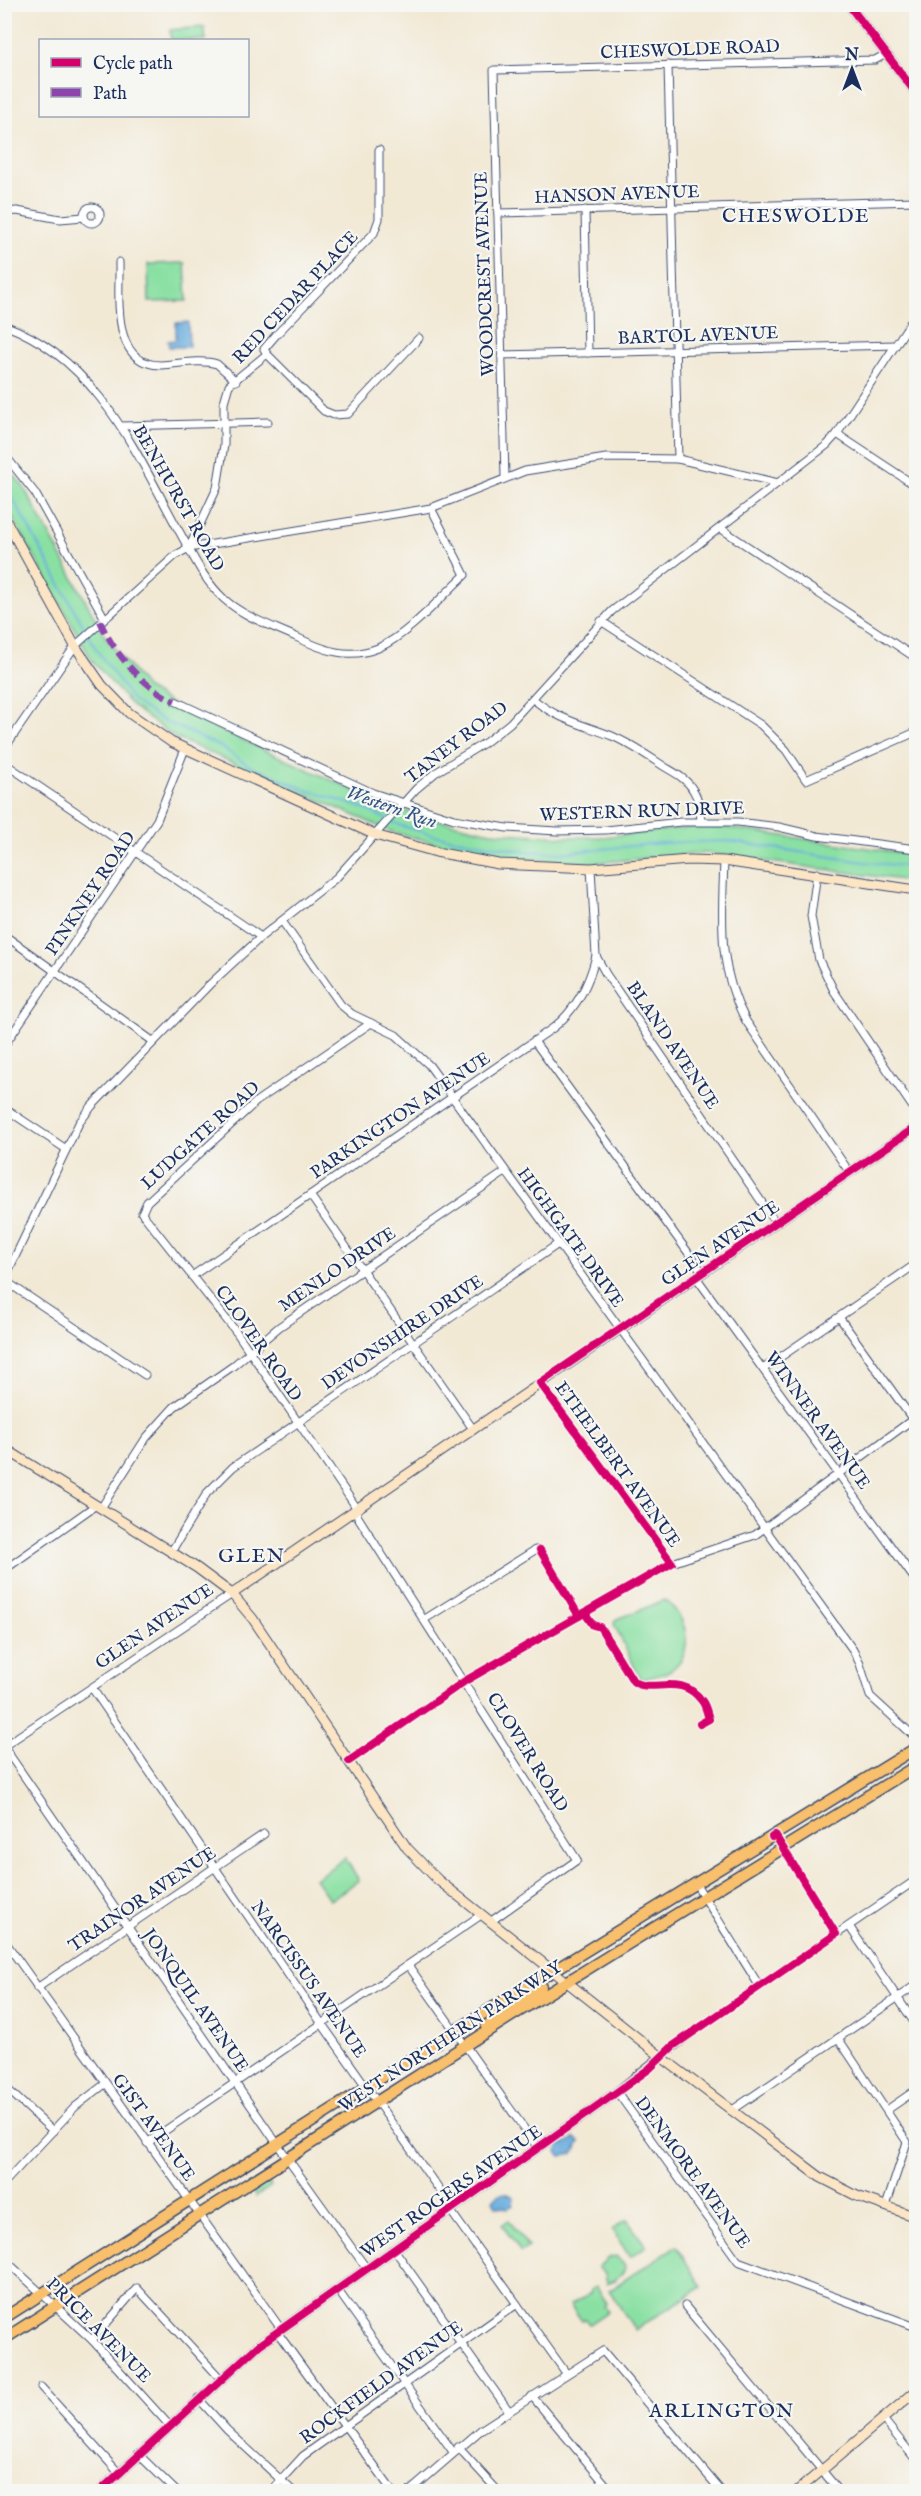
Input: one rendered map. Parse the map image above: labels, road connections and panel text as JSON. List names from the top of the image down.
{
  "streets": {
    "main road": ["GLEN AVENUE", "WEST NORTHERN PARKWAY", "WEST ROGERS AVENUE"],
    "street": [
      "CHESWOLDE ROAD",
      "HANSON AVENUE",
      "WOODCREST AVENUE",
      "RED CEDAR PLACE",
      "BARTOL AVENUE",
      "BENHURST ROAD",
      "TANEY ROAD",
      "WESTERN RUN DRIVE",
      "PINKNEY ROAD",
      "BLAND AVENUE",
      "PARKINGTON AVENUE",
      "LUDGATE ROAD",
      "HIGHGATE DRIVE",
      "MENLO DRIVE",
      "DEVONSHIRE DRIVE",
      "CLOVER ROAD",
      "WINNER AVENUE",
      "ETHELBERT AVENUE",
      "TRAINOR AVENUE",
      "NARCISSUS AVENUE",
      "JONQUIL AVENUE",
      "GIST AVENUE",
      "DENMORE AVENUE",
      "PRICE AVENUE",
      "ROCKFIELD AVENUE"
    ]
  },
  "crossings": [
    ["CHESWOLDE ROAD", "WOODCREST AVENUE"],
    ["HANSON AVENUE", "WOODCREST AVENUE"],
    ["WOODCREST AVENUE", "BARTOL AVENUE"],
    ["RED CEDAR PLACE", "BENHURST ROAD"],
    ["BARTOL AVENUE", "TANEY ROAD"],
    ["TANEY ROAD", "WESTERN RUN DRIVE"],
    ["TANEY ROAD", "HIGHGATE DRIVE"],
    ["BLAND AVENUE", "PARKINGTON AVENUE"],
    ["BLAND AVENUE", "GLEN AVENUE"],
    ["PARKINGTON AVENUE", "HIGHGATE DRIVE"],
    ["PARKINGTON AVENUE", "CLOVER ROAD"],
    ["PARKINGTON AVENUE", "WINNER AVENUE"],
    ["LUDGATE ROAD", "HIGHGATE DRIVE"],
    ["LUDGATE ROAD", "CLOVER ROAD"],
    ["HIGHGATE DRIVE", "GLEN AVENUE"],
    ["HIGHGATE DRIVE", "MENLO DRIVE"],
    ["HIGHGATE DRIVE", "DEVONSHIRE DRIVE"],
    ["GLEN AVENUE", "CLOVER ROAD"],
    ["GLEN AVENUE", "WINNER AVENUE"],
    ["GLEN AVENUE", "ETHELBERT AVENUE"],
    ["GLEN AVENUE", "NARCISSUS AVENUE"],
    ["GLEN AVENUE", "JONQUIL AVENUE"],
    ["MENLO DRIVE", "CLOVER ROAD"],
    ["DEVONSHIRE DRIVE", "CLOVER ROAD"],
    ["TRAINOR AVENUE", "NARCISSUS AVENUE"],
    ["TRAINOR AVENUE", "JONQUIL AVENUE"],
    ["TRAINOR AVENUE", "GIST AVENUE"],
    ["NARCISSUS AVENUE", "WEST NORTHERN PARKWAY"],
    ["NARCISSUS AVENUE", "WEST ROGERS AVENUE"],
    ["NARCISSUS AVENUE", "ROCKFIELD AVENUE"],
    ["JONQUIL AVENUE", "WEST NORTHERN PARKWAY"],
    ["JONQUIL AVENUE", "WEST ROGERS AVENUE"],
    ["WEST NORTHERN PARKWAY", "GIST AVENUE"],
    ["WEST NORTHERN PARKWAY", "PRICE AVENUE"],
    ["GIST AVENUE", "WEST ROGERS AVENUE"],
    ["GIST AVENUE", "ROCKFIELD AVENUE"],
    ["DENMORE AVENUE", "WEST ROGERS AVENUE"],
    ["WEST ROGERS AVENUE", "PRICE AVENUE"]
  ],
  "districts": ["CHESWOLDE", "GLEN", "ARLINGTON"],
  "water": ["Western Run"],
  "legend": ["Cycle path", "Path"],
  "north": "top"
}
